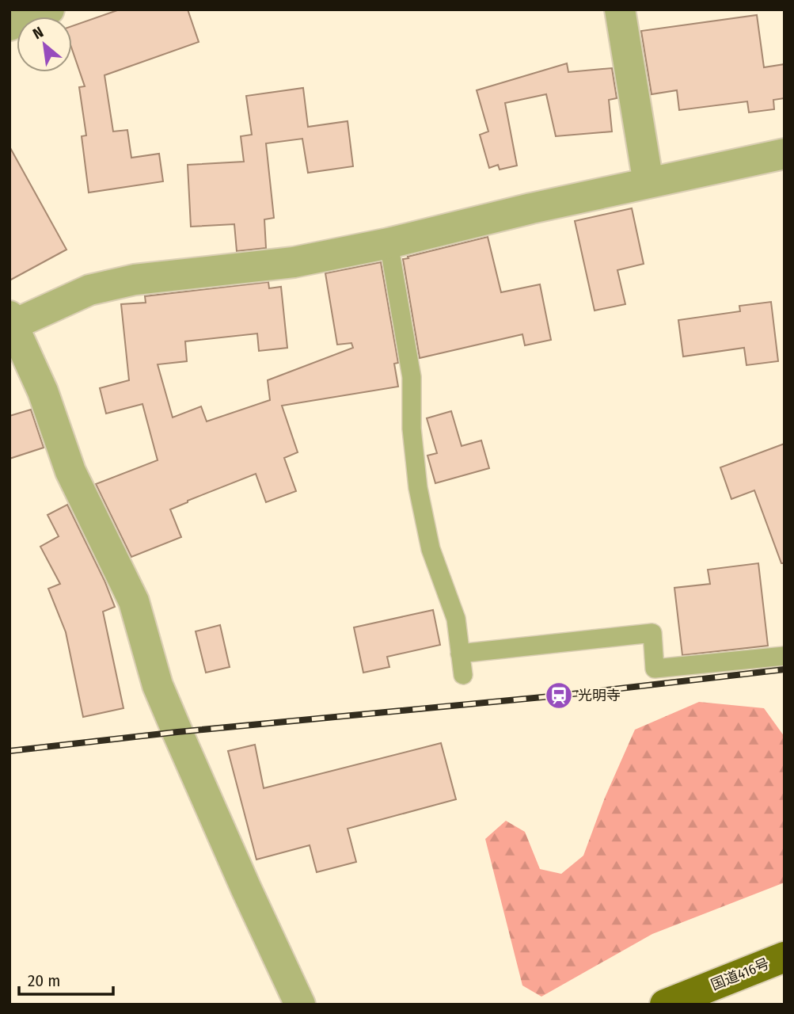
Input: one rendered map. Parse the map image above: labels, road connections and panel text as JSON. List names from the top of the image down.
{
  "streets": {
    "highway": ["国道416号"]
  },
  "places": {
    "station": ["光明寺"]
  },
  "scale_bar": "20 m",
  "north": "top left"
}
